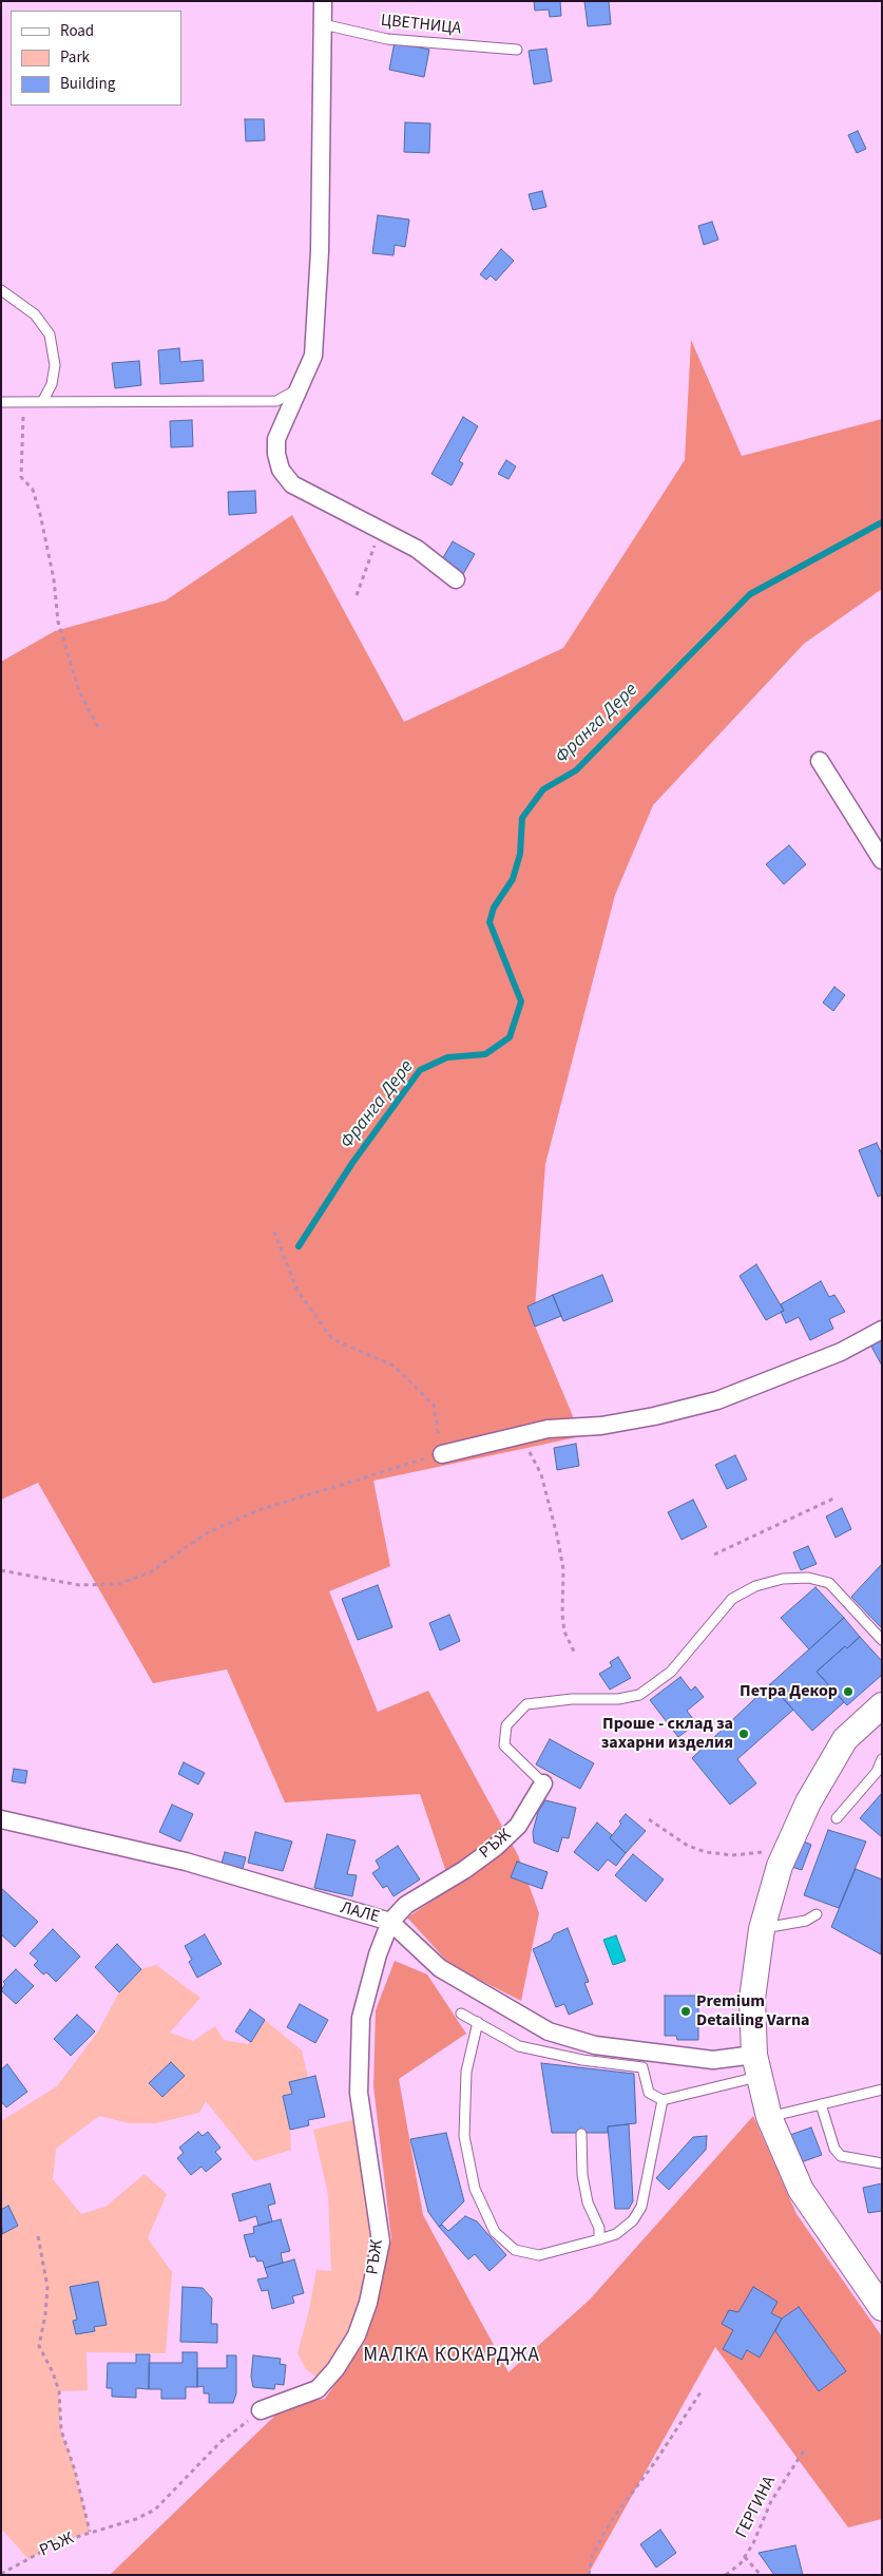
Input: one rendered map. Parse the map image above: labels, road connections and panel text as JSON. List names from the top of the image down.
{
  "streets": {
    "street": ["РЪЖ", "ЛАЛЕ"],
    "lane": ["ЦВЕТНИЦА"],
    "path": ["ГЕРГИНА"]
  },
  "crossings": [
    ["РЪЖ", "ЛАЛЕ"]
  ],
  "districts": ["МАЛКА КОКАРДЖА"],
  "water": ["Франга Дере"],
  "places": ["Петра Декор", "Проше - склад за захарни изделия", "Premium Detailing Varna"],
  "legend": ["Road", "Park", "Building"]
}
